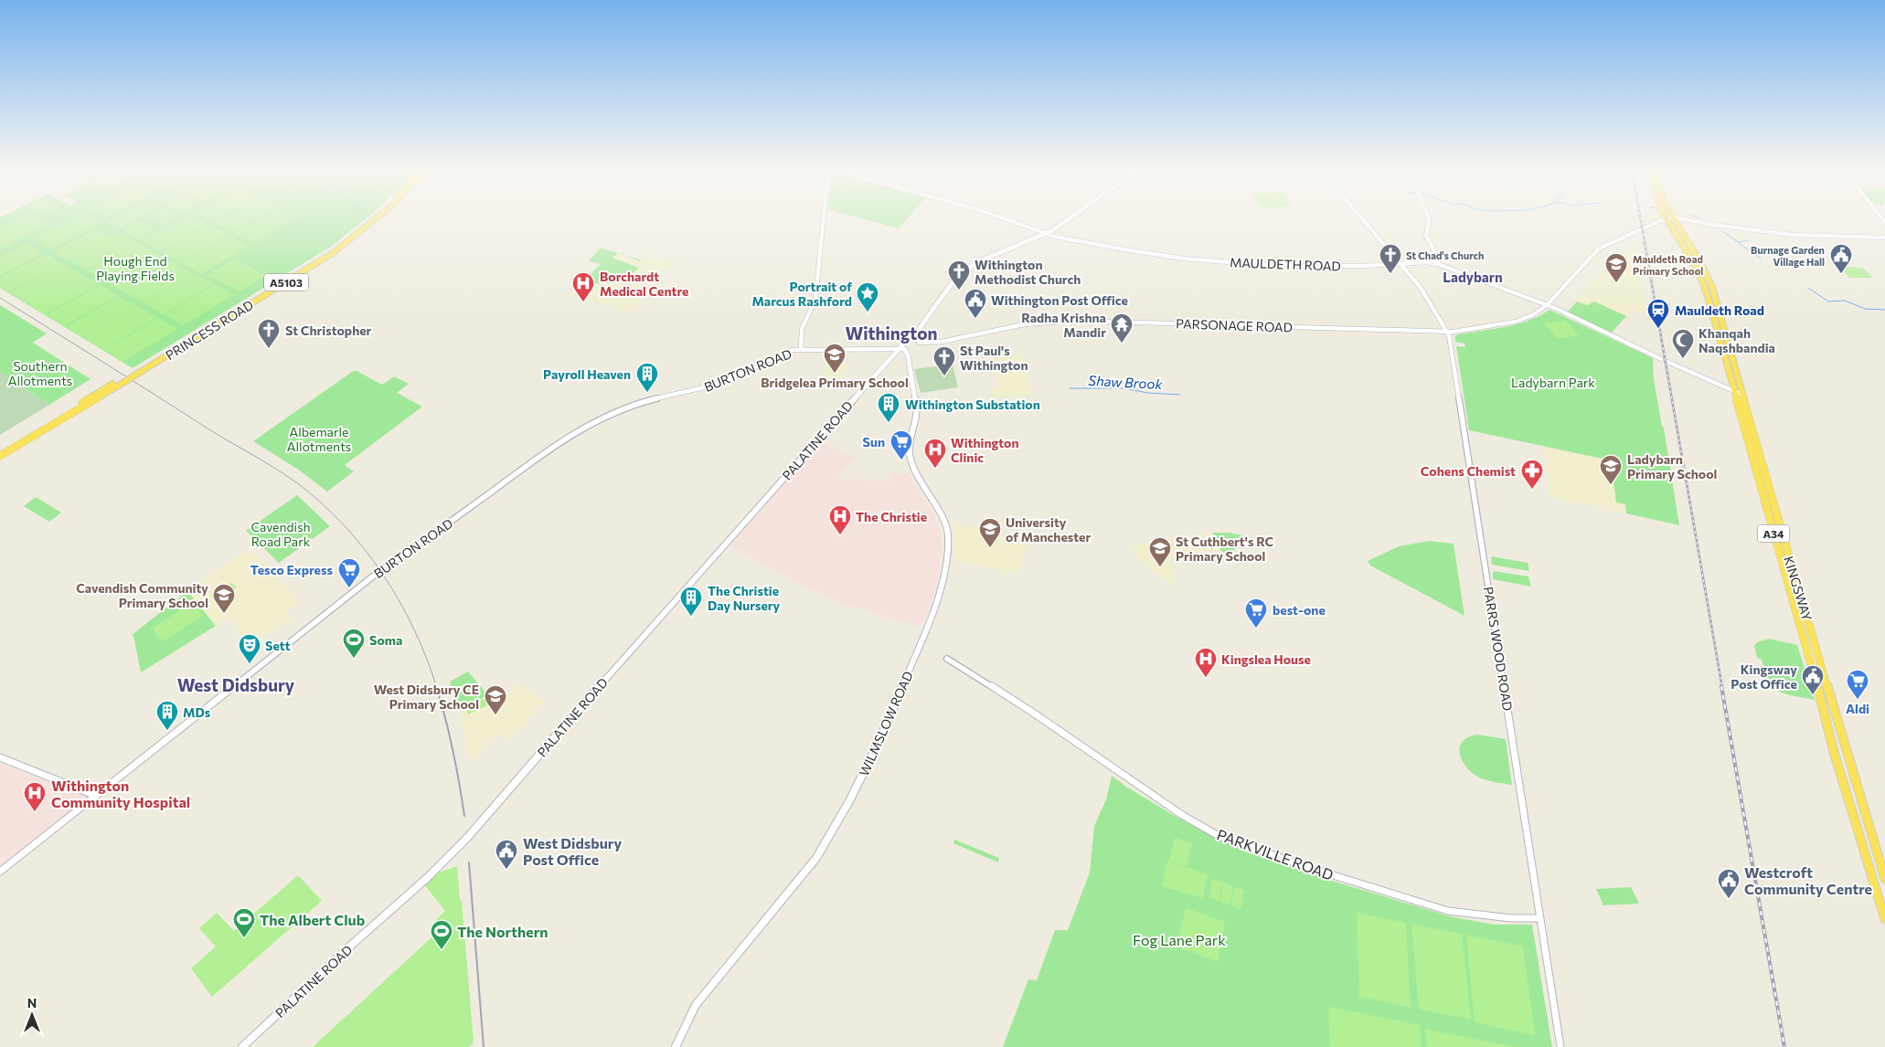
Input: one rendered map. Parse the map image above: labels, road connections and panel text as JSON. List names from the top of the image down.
{
  "streets": {
    "highway": [
      "A5103",
      "PRINCESS ROAD",
      "A34",
      "KINGSWAY"
    ],
    "main road": ["PALATINE ROAD", "WILMSLOW ROAD"],
    "street": [
      "MAULDETH ROAD",
      "PARSONAGE ROAD",
      "BURTON ROAD",
      "PARRS WOOD ROAD",
      "PARKVILLE ROAD"
    ]
  },
  "crossings": [
    ["MAULDETH ROAD", "PARSONAGE ROAD"],
    ["MAULDETH ROAD", "PARRS WOOD ROAD"],
    ["PARSONAGE ROAD", "KINGSWAY"],
    ["PARSONAGE ROAD", "PARRS WOOD ROAD"],
    ["BURTON ROAD", "PALATINE ROAD"],
    ["BURTON ROAD", "WILMSLOW ROAD"],
    ["PALATINE ROAD", "WILMSLOW ROAD"],
    ["PARRS WOOD ROAD", "PARKVILLE ROAD"]
  ],
  "districts": ["Ladybarn", "Withington", "West Didsbury"],
  "water": ["Shaw Brook"],
  "parks": [
    "Hough End Playing Fields",
    "Southern Allotments",
    "Ladybarn Park",
    "Albemarle Allotments",
    "Cavendish Road Park",
    "Fog Lane Park"
  ],
  "places": {
    "church": [
      "St Chad's Church",
      "Withington Methodist Church",
      "St Christopher",
      "St Paul's Withington"
    ],
    "public building": [
      "Burnage Garden Village Hall",
      "Withington Post Office",
      "Kingsway Post Office",
      "West Didsbury Post Office",
      "Westcroft Community Centre"
    ],
    "school or university": [
      "Mauldeth Road Primary School",
      "Bridgelea Primary School",
      "Ladybarn Primary School",
      "University of Manchester",
      "St Cuthbert's RC Primary School",
      "Cavendish Community Primary School",
      "West Didsbury CE Primary School"
    ],
    "hospital": [
      "Borchardt Medical Centre",
      "Withington Clinic",
      "The Christie",
      "Kingslea House",
      "Withington Community Hospital"
    ],
    "place": ["Portrait of Marcus Rashford"],
    "station": ["Mauldeth Road"],
    "temple": ["Radha Krishna Mandir"],
    "mosque": ["Khanqah Naqshbandia"],
    "building": [
      "Payroll Heaven",
      "Withington Substation",
      "The Christie Day Nursery",
      "MDs"
    ],
    "supermarket": [
      "Sun",
      "Tesco Express",
      "best-one",
      "Aldi"
    ],
    "pharmacy": ["Cohens Chemist"],
    "sports": ["Soma", "The Albert Club", "The Northern"],
    "theatre": ["Sett"]
  },
  "north": "top"
}
